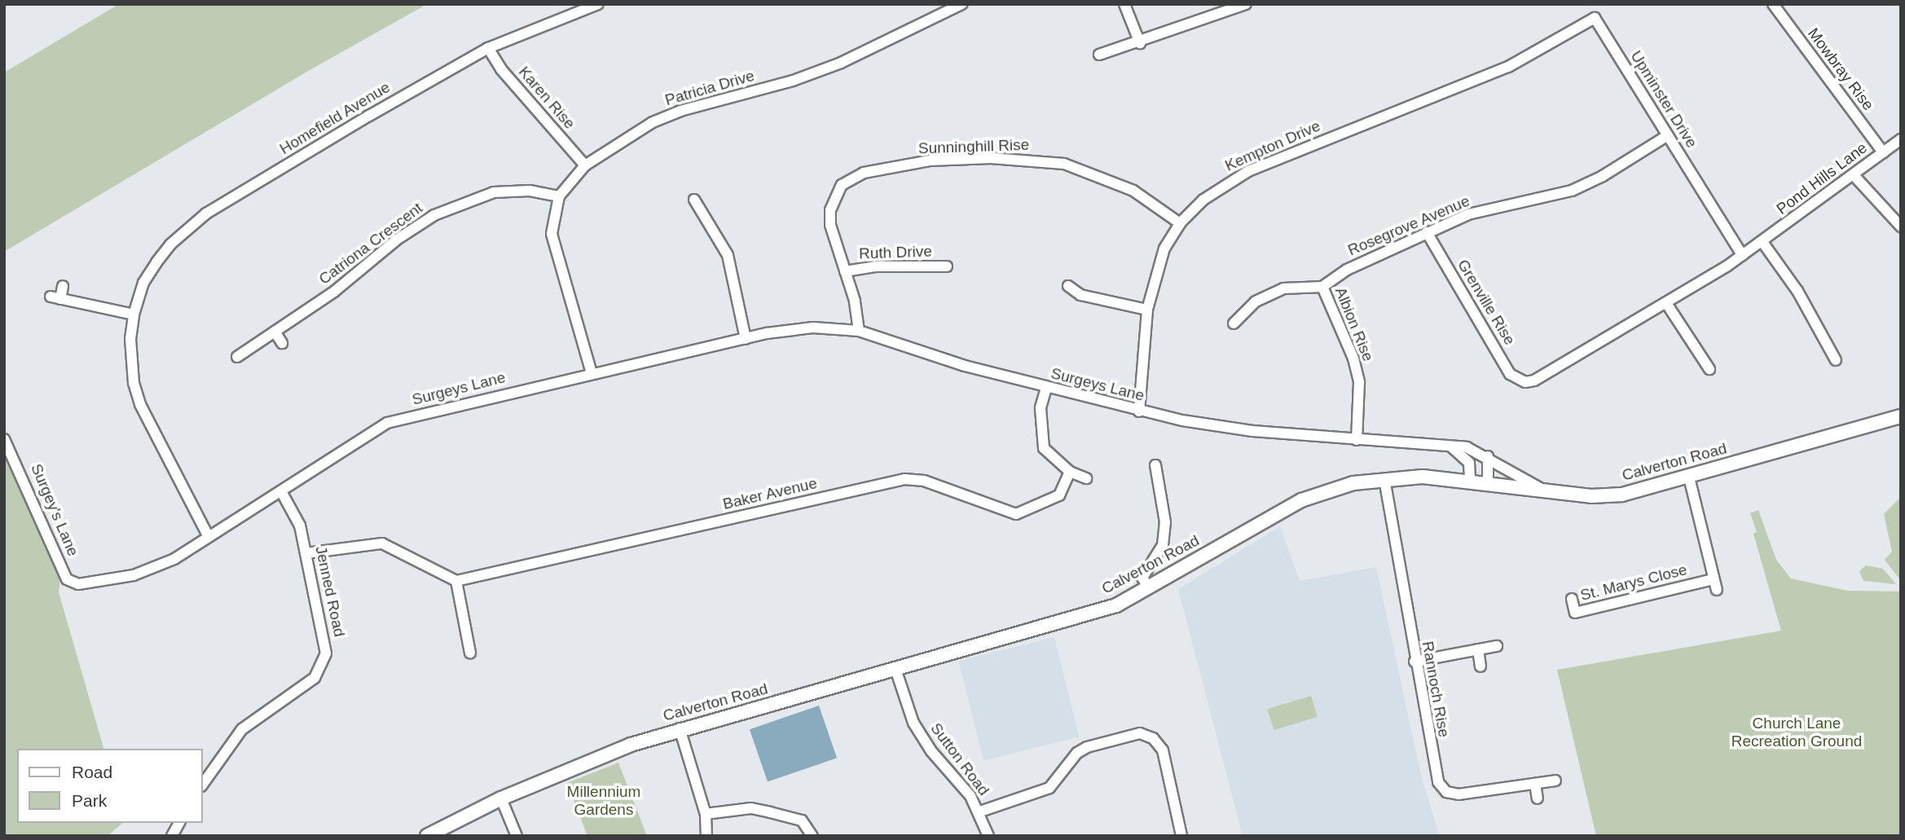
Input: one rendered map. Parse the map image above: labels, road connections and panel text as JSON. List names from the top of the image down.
{
  "streets": {
    "street": [
      "Mowbray Rise",
      "Patricia Drive",
      "Karen Rise",
      "Upminster Drive",
      "Homefield Avenue",
      "Kempton Drive",
      "Sunninghill Rise",
      "Pond Hills Lane",
      "Rosegrove Avenue",
      "Catriona Crescent",
      "Ruth Drive",
      "Grenville Rise",
      "Albion Rise",
      "Surgeys Lane",
      "Calverton Road",
      "Baker Avenue",
      "Surgey's Lane",
      "St. Marys Close",
      "Jenned Road",
      "Rannoch Rise",
      "Sutton Road"
    ]
  },
  "crossings": [
    ["Mowbray Rise", "Pond Hills Lane"],
    ["Patricia Drive", "Karen Rise"],
    ["Patricia Drive", "Catriona Crescent"],
    ["Patricia Drive", "Surgeys Lane"],
    ["Karen Rise", "Homefield Avenue"],
    ["Upminster Drive", "Kempton Drive"],
    ["Upminster Drive", "Pond Hills Lane"],
    ["Upminster Drive", "Rosegrove Avenue"],
    ["Homefield Avenue", "Surgeys Lane"],
    ["Homefield Avenue", "Surgey's Lane"],
    ["Kempton Drive", "Sunninghill Rise"],
    ["Kempton Drive", "Surgeys Lane"],
    ["Sunninghill Rise", "Ruth Drive"],
    ["Sunninghill Rise", "Surgeys Lane"],
    ["Pond Hills Lane", "Grenville Rise"],
    ["Rosegrove Avenue", "Grenville Rise"],
    ["Rosegrove Avenue", "Albion Rise"],
    ["Albion Rise", "Surgeys Lane"],
    ["Surgeys Lane", "Surgey's Lane"],
    ["Surgeys Lane", "Jenned Road"],
    ["Calverton Road", "Rannoch Rise"],
    ["Calverton Road", "Sutton Road"]
  ],
  "parks": ["Church Lane Recreation Ground", "Millennium Gardens"],
  "legend": ["Road", "Park"]
}
